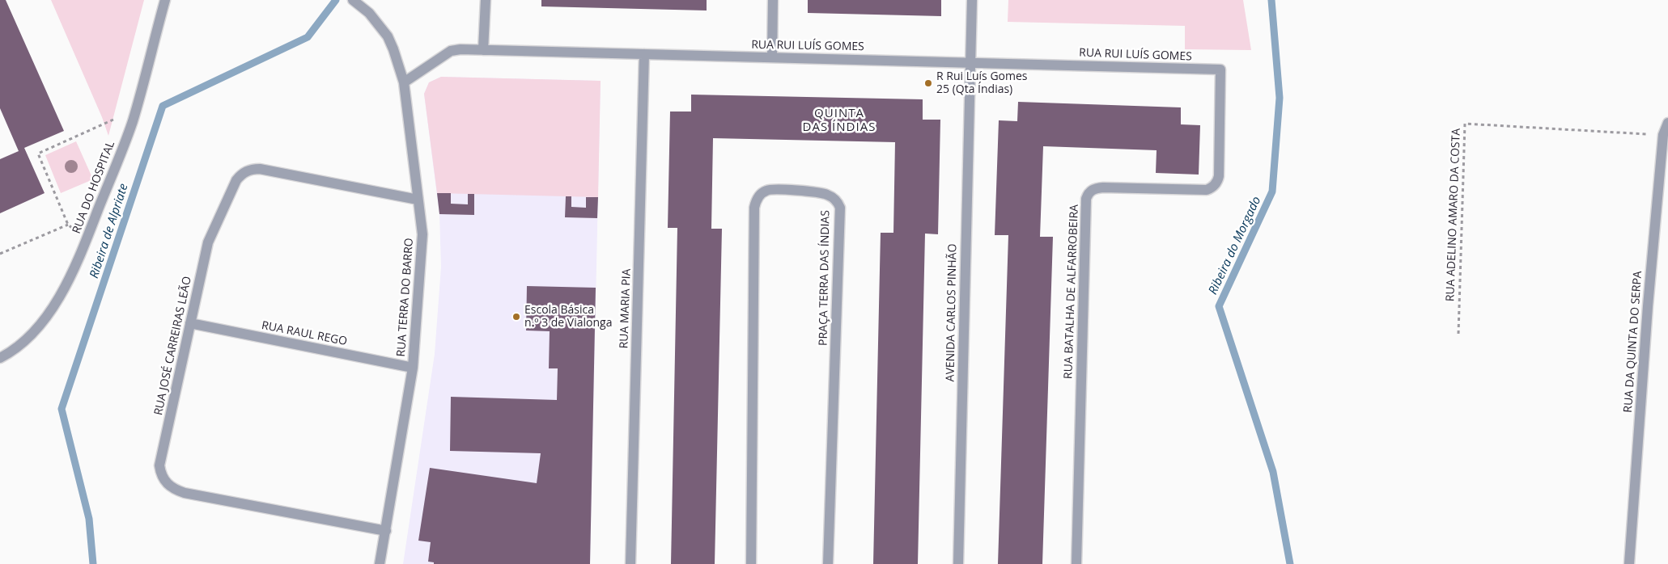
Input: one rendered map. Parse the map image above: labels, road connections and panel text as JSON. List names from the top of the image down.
{
  "streets": {
    "street": [
      "RUA RUI LUÍS GOMES",
      "RUA DO HOSPITAL",
      "PRAÇA TERRA DAS ÍNDIAS",
      "RUA BATALHA DE ALFARROBEIRA",
      "RUA TERRA DO BARRO",
      "RUA MARIA PIA",
      "AVENIDA CARLOS PINHÃO",
      "RUA RAUL REGO",
      "RUA DA QUINTA DO SERPA",
      "RUA JOSÉ CARREIRAS LEÃO"
    ],
    "path": ["RUA ADELINO AMARO DA COSTA"]
  },
  "crossings": [
    ["RUA RUI LUÍS GOMES", "RUA BATALHA DE ALFARROBEIRA"],
    ["RUA RUI LUÍS GOMES", "RUA TERRA DO BARRO"],
    ["RUA RUI LUÍS GOMES", "RUA MARIA PIA"],
    ["RUA RUI LUÍS GOMES", "AVENIDA CARLOS PINHÃO"],
    ["RUA ADELINO AMARO DA COSTA", "RUA DA QUINTA DO SERPA"],
    ["RUA TERRA DO BARRO", "RUA RAUL REGO"],
    ["RUA TERRA DO BARRO", "RUA JOSÉ CARREIRAS LEÃO"],
    ["RUA RAUL REGO", "RUA JOSÉ CARREIRAS LEÃO"]
  ],
  "districts": ["QUINTA DAS ÍNDIAS"],
  "water": ["Ribeira de Alpriate", "Ribeira do Morgado"],
  "places": ["R Rui Luís Gomes 25 (Qta Índias)", "Escola Básica n.º 3 de Vialonga"]
}
